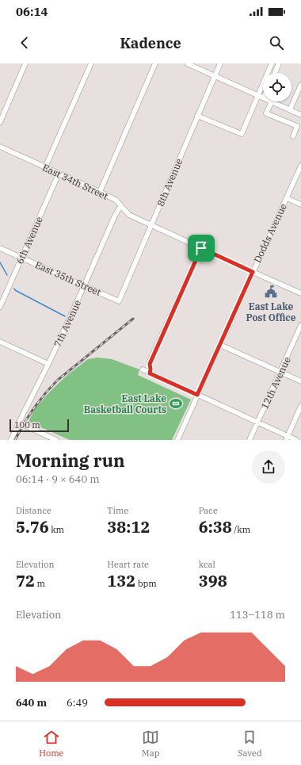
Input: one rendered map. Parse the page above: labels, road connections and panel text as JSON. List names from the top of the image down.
{
  "streets": {
    "street": [
      "East 34th Street",
      "8th Avenue",
      "Dodds Avenue",
      "6th Avenue",
      "East 35th Street",
      "7th Avenue",
      "12th Avenue"
    ]
  },
  "crossings": [
    ["East 34th Street", "8th Avenue"],
    ["East 34th Street", "Dodds Avenue"],
    ["East 34th Street", "6th Avenue"],
    ["East 34th Street", "7th Avenue"],
    ["8th Avenue", "East 35th Street"],
    ["6th Avenue", "East 35th Street"],
    ["East 35th Street", "7th Avenue"]
  ],
  "places": {
    "public building": ["East Lake Post Office"],
    "sports": ["East Lake Basketball Courts"]
  },
  "scale_bar": "100 m",
  "page": {
    "status": "06:14",
    "header": "Kadence",
    "scale": "100 m",
    "heading": ["Morning run", "06:14 · 9 × 640 m"],
    "stats": [
      ["Distance", "5.76 km"],
      ["Time", "38:12"],
      ["Pace", "6:38 /km"],
      ["Elevation", "72 m"],
      ["Heart rate", "132 bpm"],
      ["kcal", "398"]
    ],
    "chart": ["Elevation", "113–118 m"],
    "list": [
      {
        "name": "640 m",
        "note": "6:49"
      }
    ],
    "tabs": ["Home", "Map", "Saved"]
  }
}
